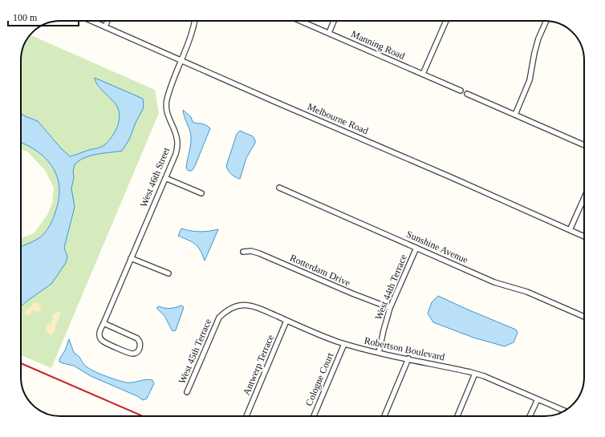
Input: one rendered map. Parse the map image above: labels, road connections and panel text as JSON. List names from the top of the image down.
{
  "streets": {
    "street": [
      "Manning Road",
      "Melbourne Road",
      "West 46th Street",
      "Sunshine Avenue",
      "Rotterdam Drive",
      "West 44th Terrace",
      "Robertson Boulevard",
      "West 45th Terrace",
      "Antwerp Terrace",
      "Cologne Court"
    ]
  },
  "crossings": [
    ["Melbourne Road", "West 46th Street"],
    ["Sunshine Avenue", "West 44th Terrace"],
    ["Rotterdam Drive", "West 44th Terrace"],
    ["West 44th Terrace", "Robertson Boulevard"],
    ["Robertson Boulevard", "West 45th Terrace"],
    ["Robertson Boulevard", "Antwerp Terrace"],
    ["Robertson Boulevard", "Cologne Court"]
  ],
  "scale_bar": "100 m"
}
